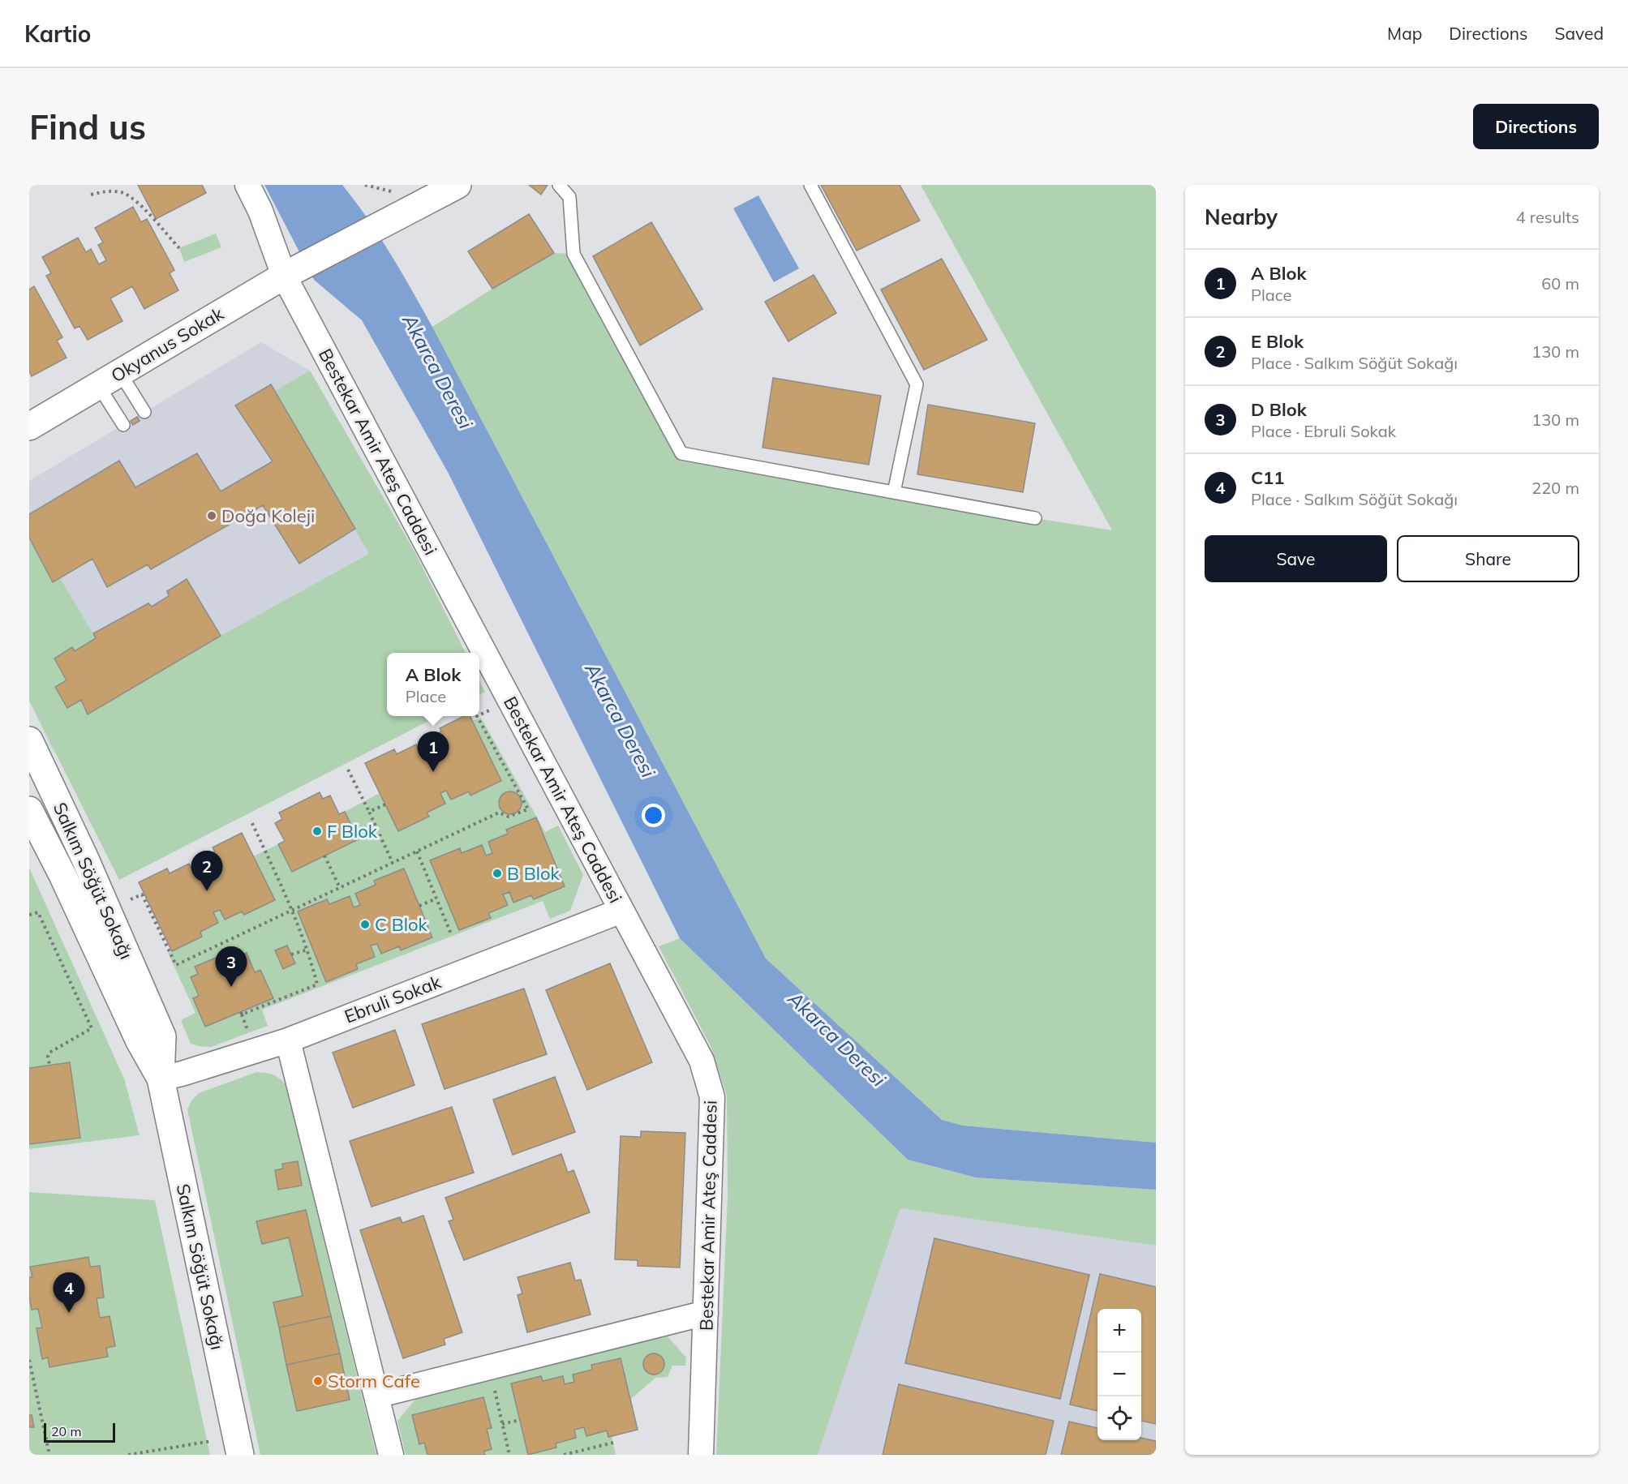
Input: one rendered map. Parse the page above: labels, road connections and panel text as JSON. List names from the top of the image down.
{
  "streets": {
    "main road": ["Okyanus Sokak", "Salkım Söğüt Sokağı"],
    "street": ["Bestekar Amir Ateş Caddesi", "Ebruli Sokak"]
  },
  "crossings": [
    ["Okyanus Sokak", "Bestekar Amir Ateş Caddesi"],
    ["Bestekar Amir Ateş Caddesi", "Ebruli Sokak"],
    ["Salkım Söğüt Sokağı", "Ebruli Sokak"]
  ],
  "water": ["Akarca Deresi"],
  "places": [
    "Doğa Koleji",
    "F Blok",
    "B Blok",
    "C Blok",
    "Storm Cafe"
  ],
  "scale_bar": "20 m",
  "page": {
    "header": "Kartio",
    "nav": ["Map", "Directions", "Saved"],
    "buttons": [
      "Directions",
      ["Save", "Share"]
    ],
    "title": "Find us",
    "heading": ["Nearby", "4 results"],
    "list": [
      {
        "mark": "1",
        "name": "A Blok",
        "note": "Place",
        "value": "60 m"
      },
      {
        "mark": "2",
        "name": "E Blok",
        "note": "Place · Salkım Söğüt Sokağı",
        "value": "130 m"
      },
      {
        "mark": "3",
        "name": "D Blok",
        "note": "Place · Ebruli Sokak",
        "value": "130 m"
      },
      {
        "mark": "4",
        "name": "C11",
        "note": "Place · Salkım Söğüt Sokağı",
        "value": "220 m"
      }
    ],
    "popup": ["A Blok", "Place"],
    "pins": [
      "1",
      "2",
      "3",
      "4"
    ],
    "map_buttons": ["+", "−"],
    "scale": "20 m"
  }
}
